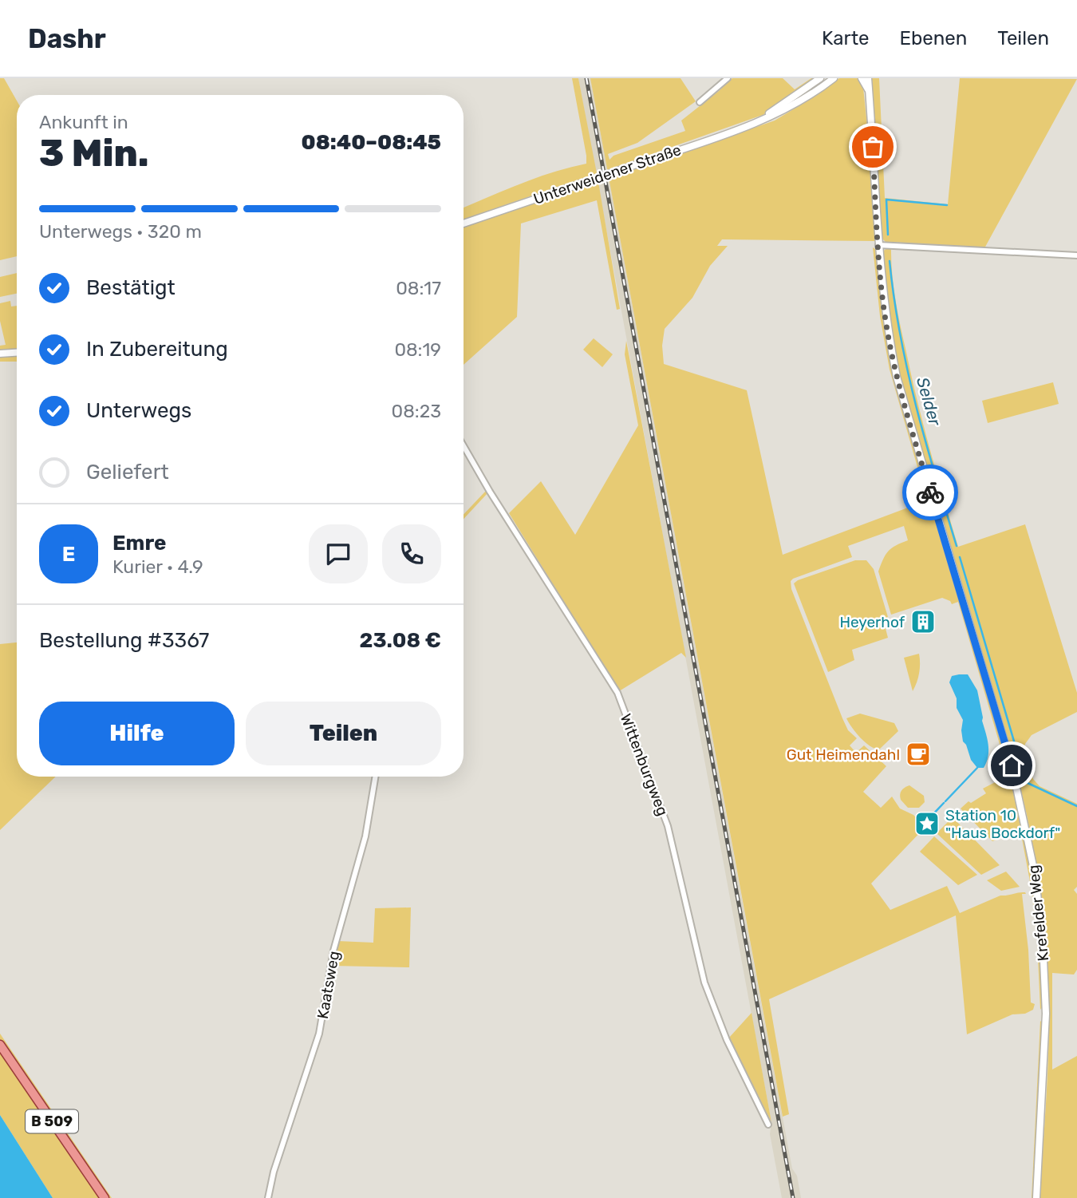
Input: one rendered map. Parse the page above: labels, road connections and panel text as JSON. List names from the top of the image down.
{
  "streets": {
    "main road": ["B 509"],
    "street": [
      "Unterweidener Straße",
      "Wittenburgweg",
      "Krefelder Weg",
      "Kaatsweg"
    ]
  },
  "water": ["Selder"],
  "places": {
    "building": ["Heyerhof"],
    "cafe": ["Gut Heimendahl"],
    "place": ["Station 10 \"Haus Bockdorf\""]
  },
  "page": {
    "header": "Dashr",
    "nav": ["Karte", "Ebenen", "Teilen"],
    "heading": ["3 Min.", "Ankunft in", "08:40–08:45"],
    "panel": [
      "Emre",
      "Kurier · 4.9",
      "Bestellung #3367",
      "23.08 €"
    ],
    "bar": "Unterwegs · 320 m",
    "list": [
      ["Bestätigt", "08:17"],
      ["In Zubereitung", "08:19"],
      ["Unterwegs", "08:23"],
      "Geliefert"
    ],
    "round": "E",
    "buttons": ["Hilfe", "Teilen"]
  }
}
